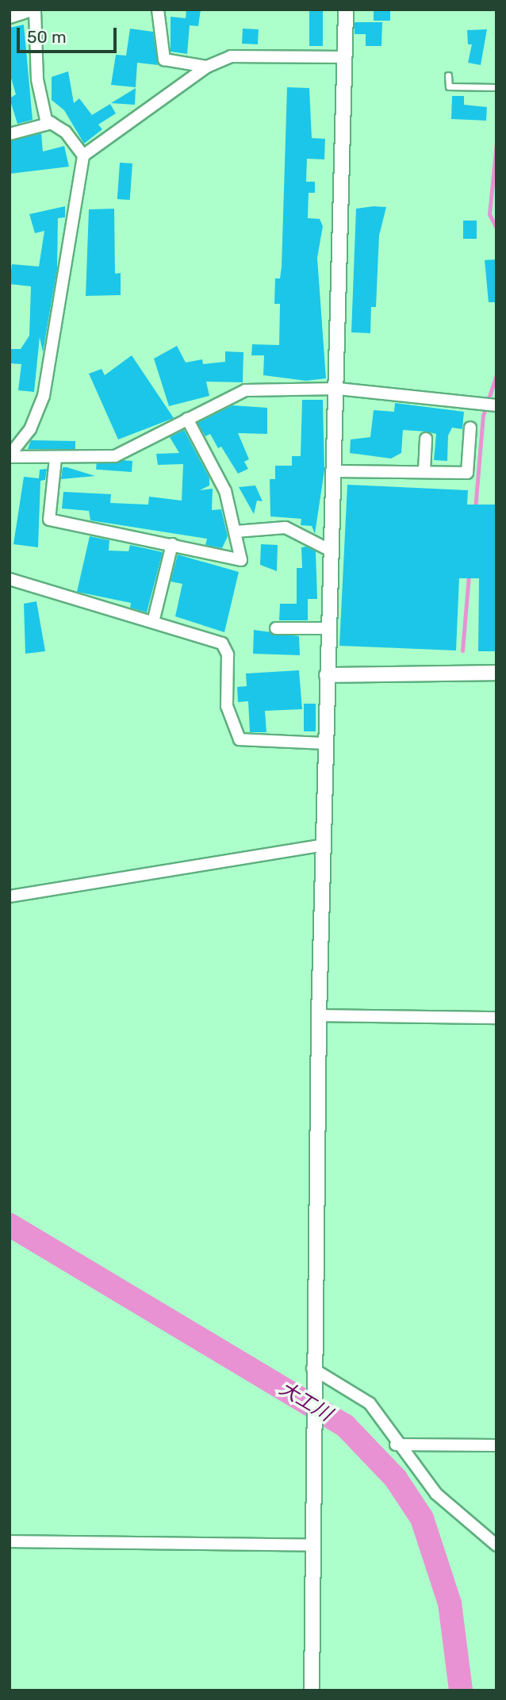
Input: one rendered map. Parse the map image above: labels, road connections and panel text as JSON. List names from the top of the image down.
{
  "water": ["大工川"],
  "scale_bar": "50 m"
}
